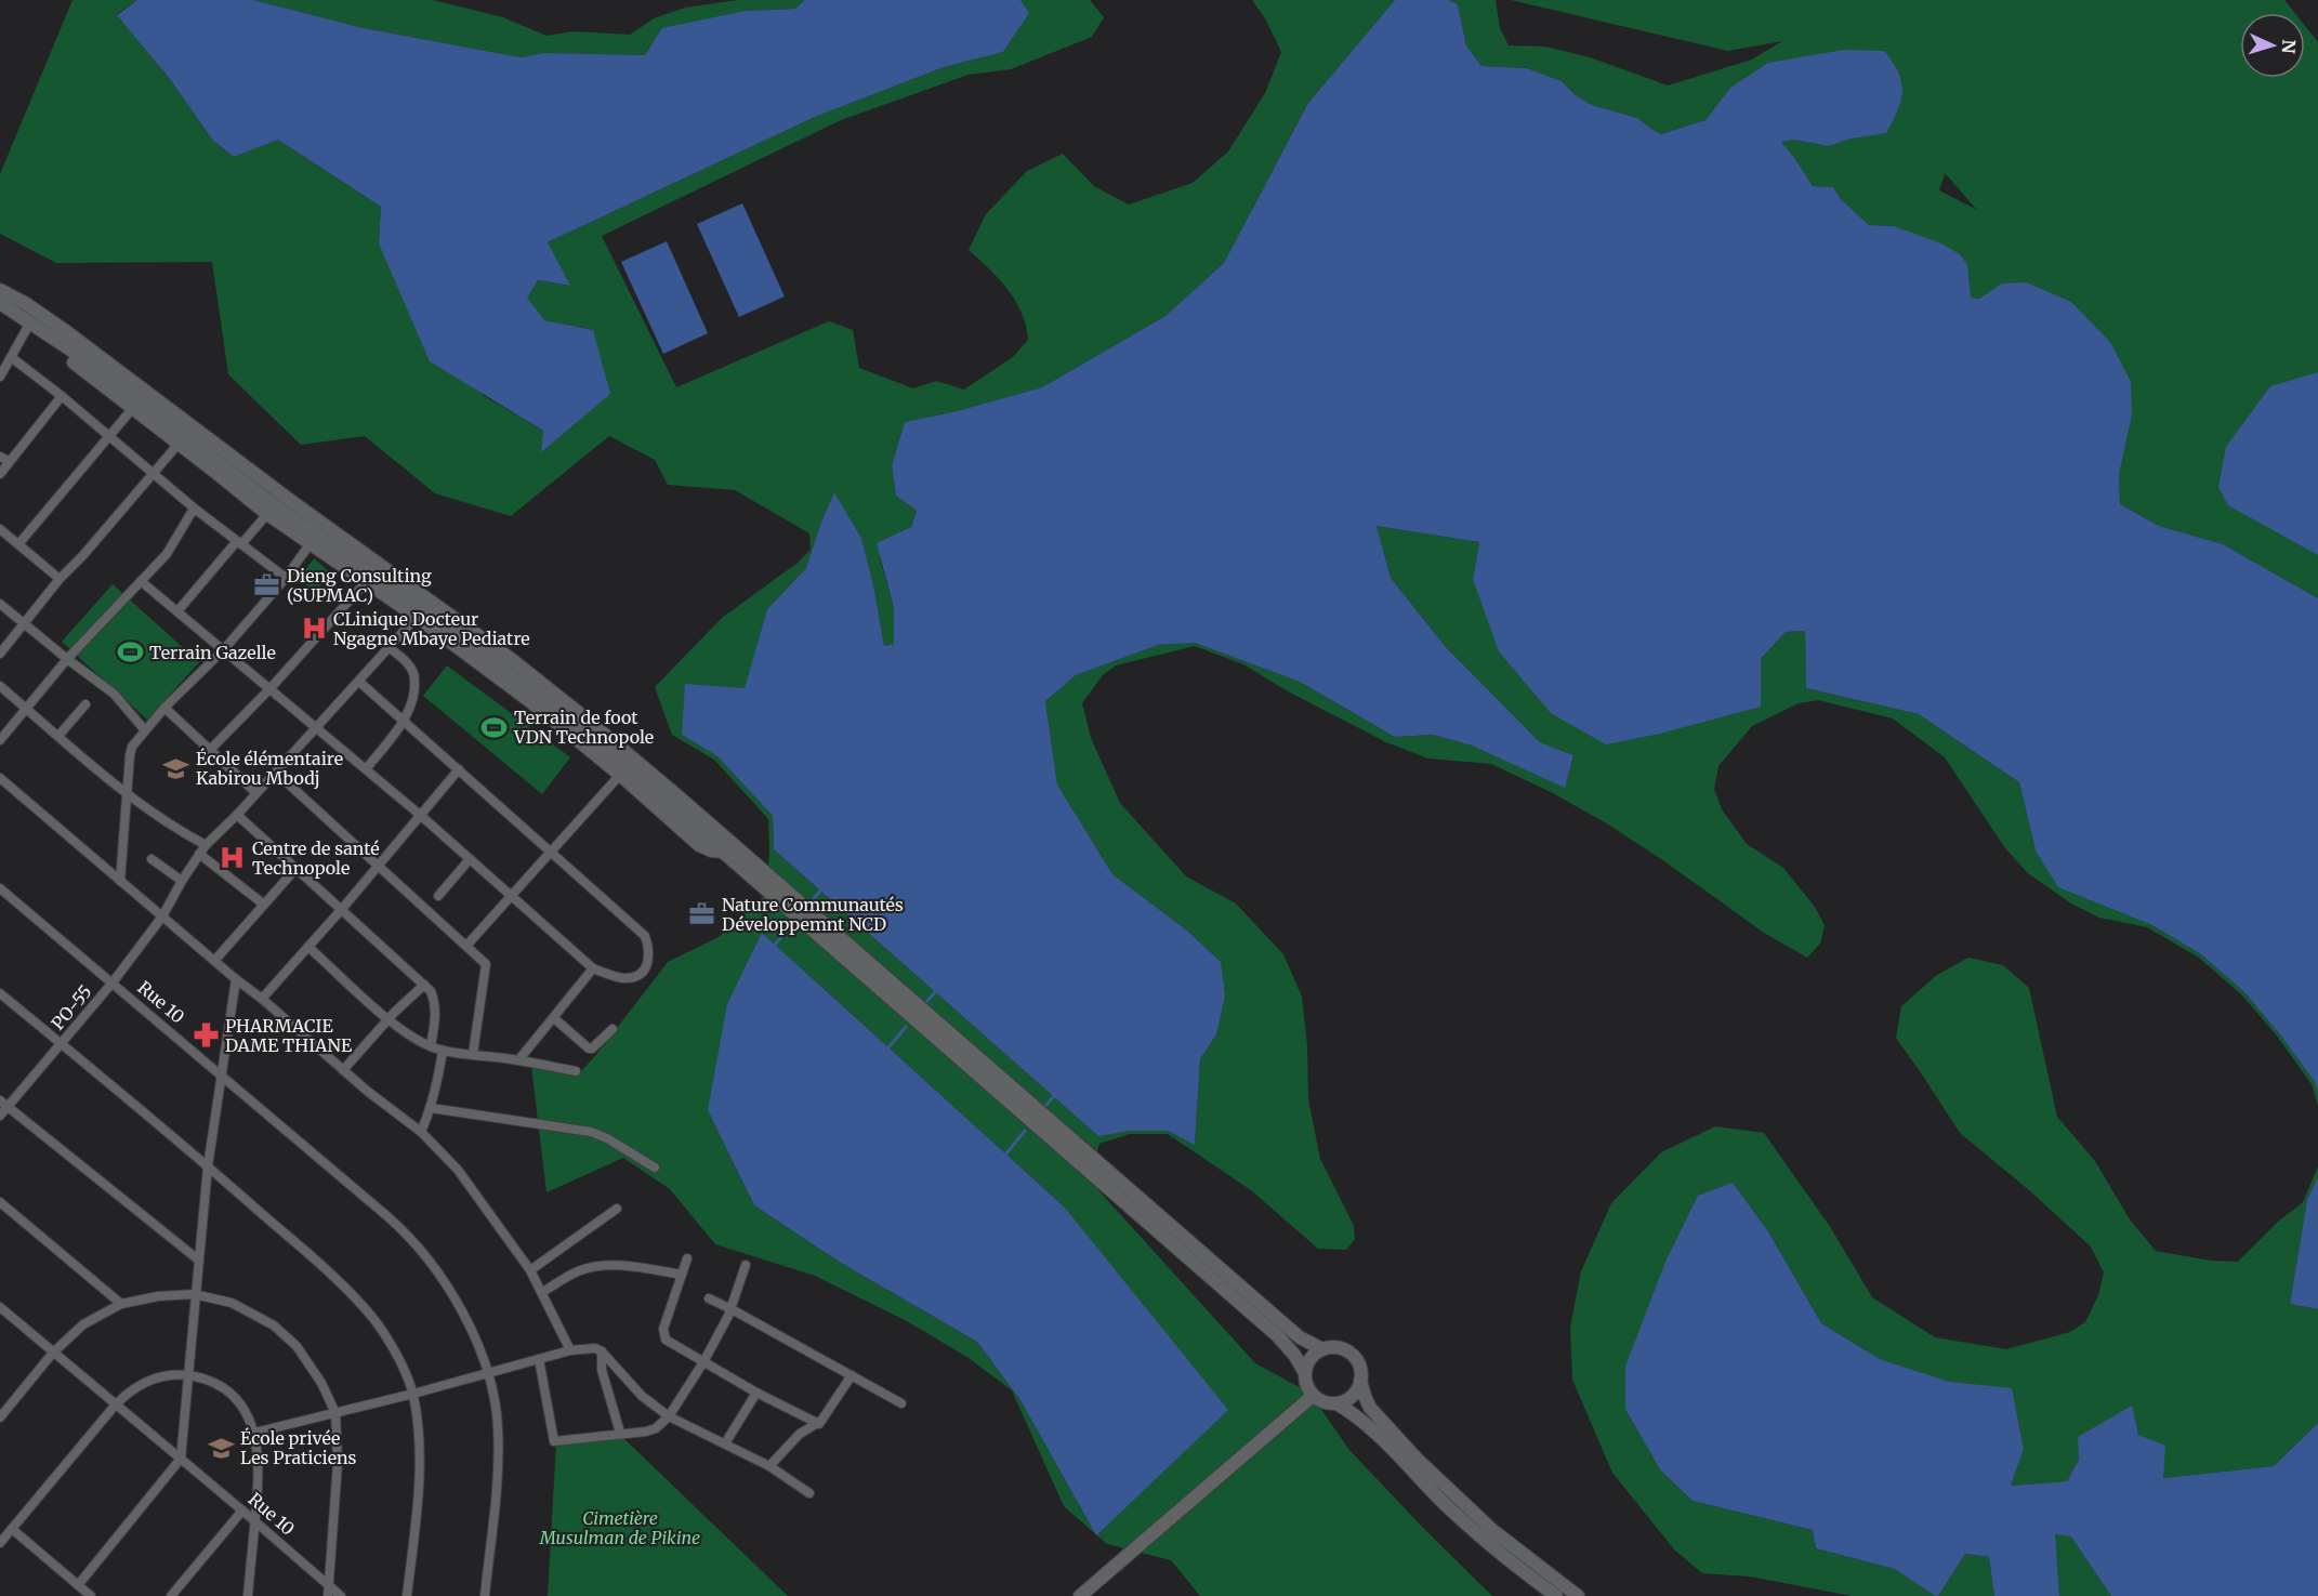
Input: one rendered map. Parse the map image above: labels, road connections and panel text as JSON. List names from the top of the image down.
{
  "streets": {
    "street": ["Rue 10", "PO-55"]
  },
  "crossings": [
    ["Rue 10", "PO-55"]
  ],
  "parks": ["Cimetière Musulman de Pikine"],
  "places": {
    "office": ["Dieng Consulting (SUPMAC)", "Nature Communautés Développemnt NCD"],
    "hospital": ["CLinique Docteur Ngagne Mbaye Pediatre", "Centre de santé Technopole"],
    "sports": ["Terrain Gazelle", "Terrain de foot VDN Technopole"],
    "school or university": ["École élémentaire Kabirou Mbodj", "École privée Les Praticiens"],
    "pharmacy": ["PHARMACIE DAME THIANE"]
  },
  "north": "right"
}
